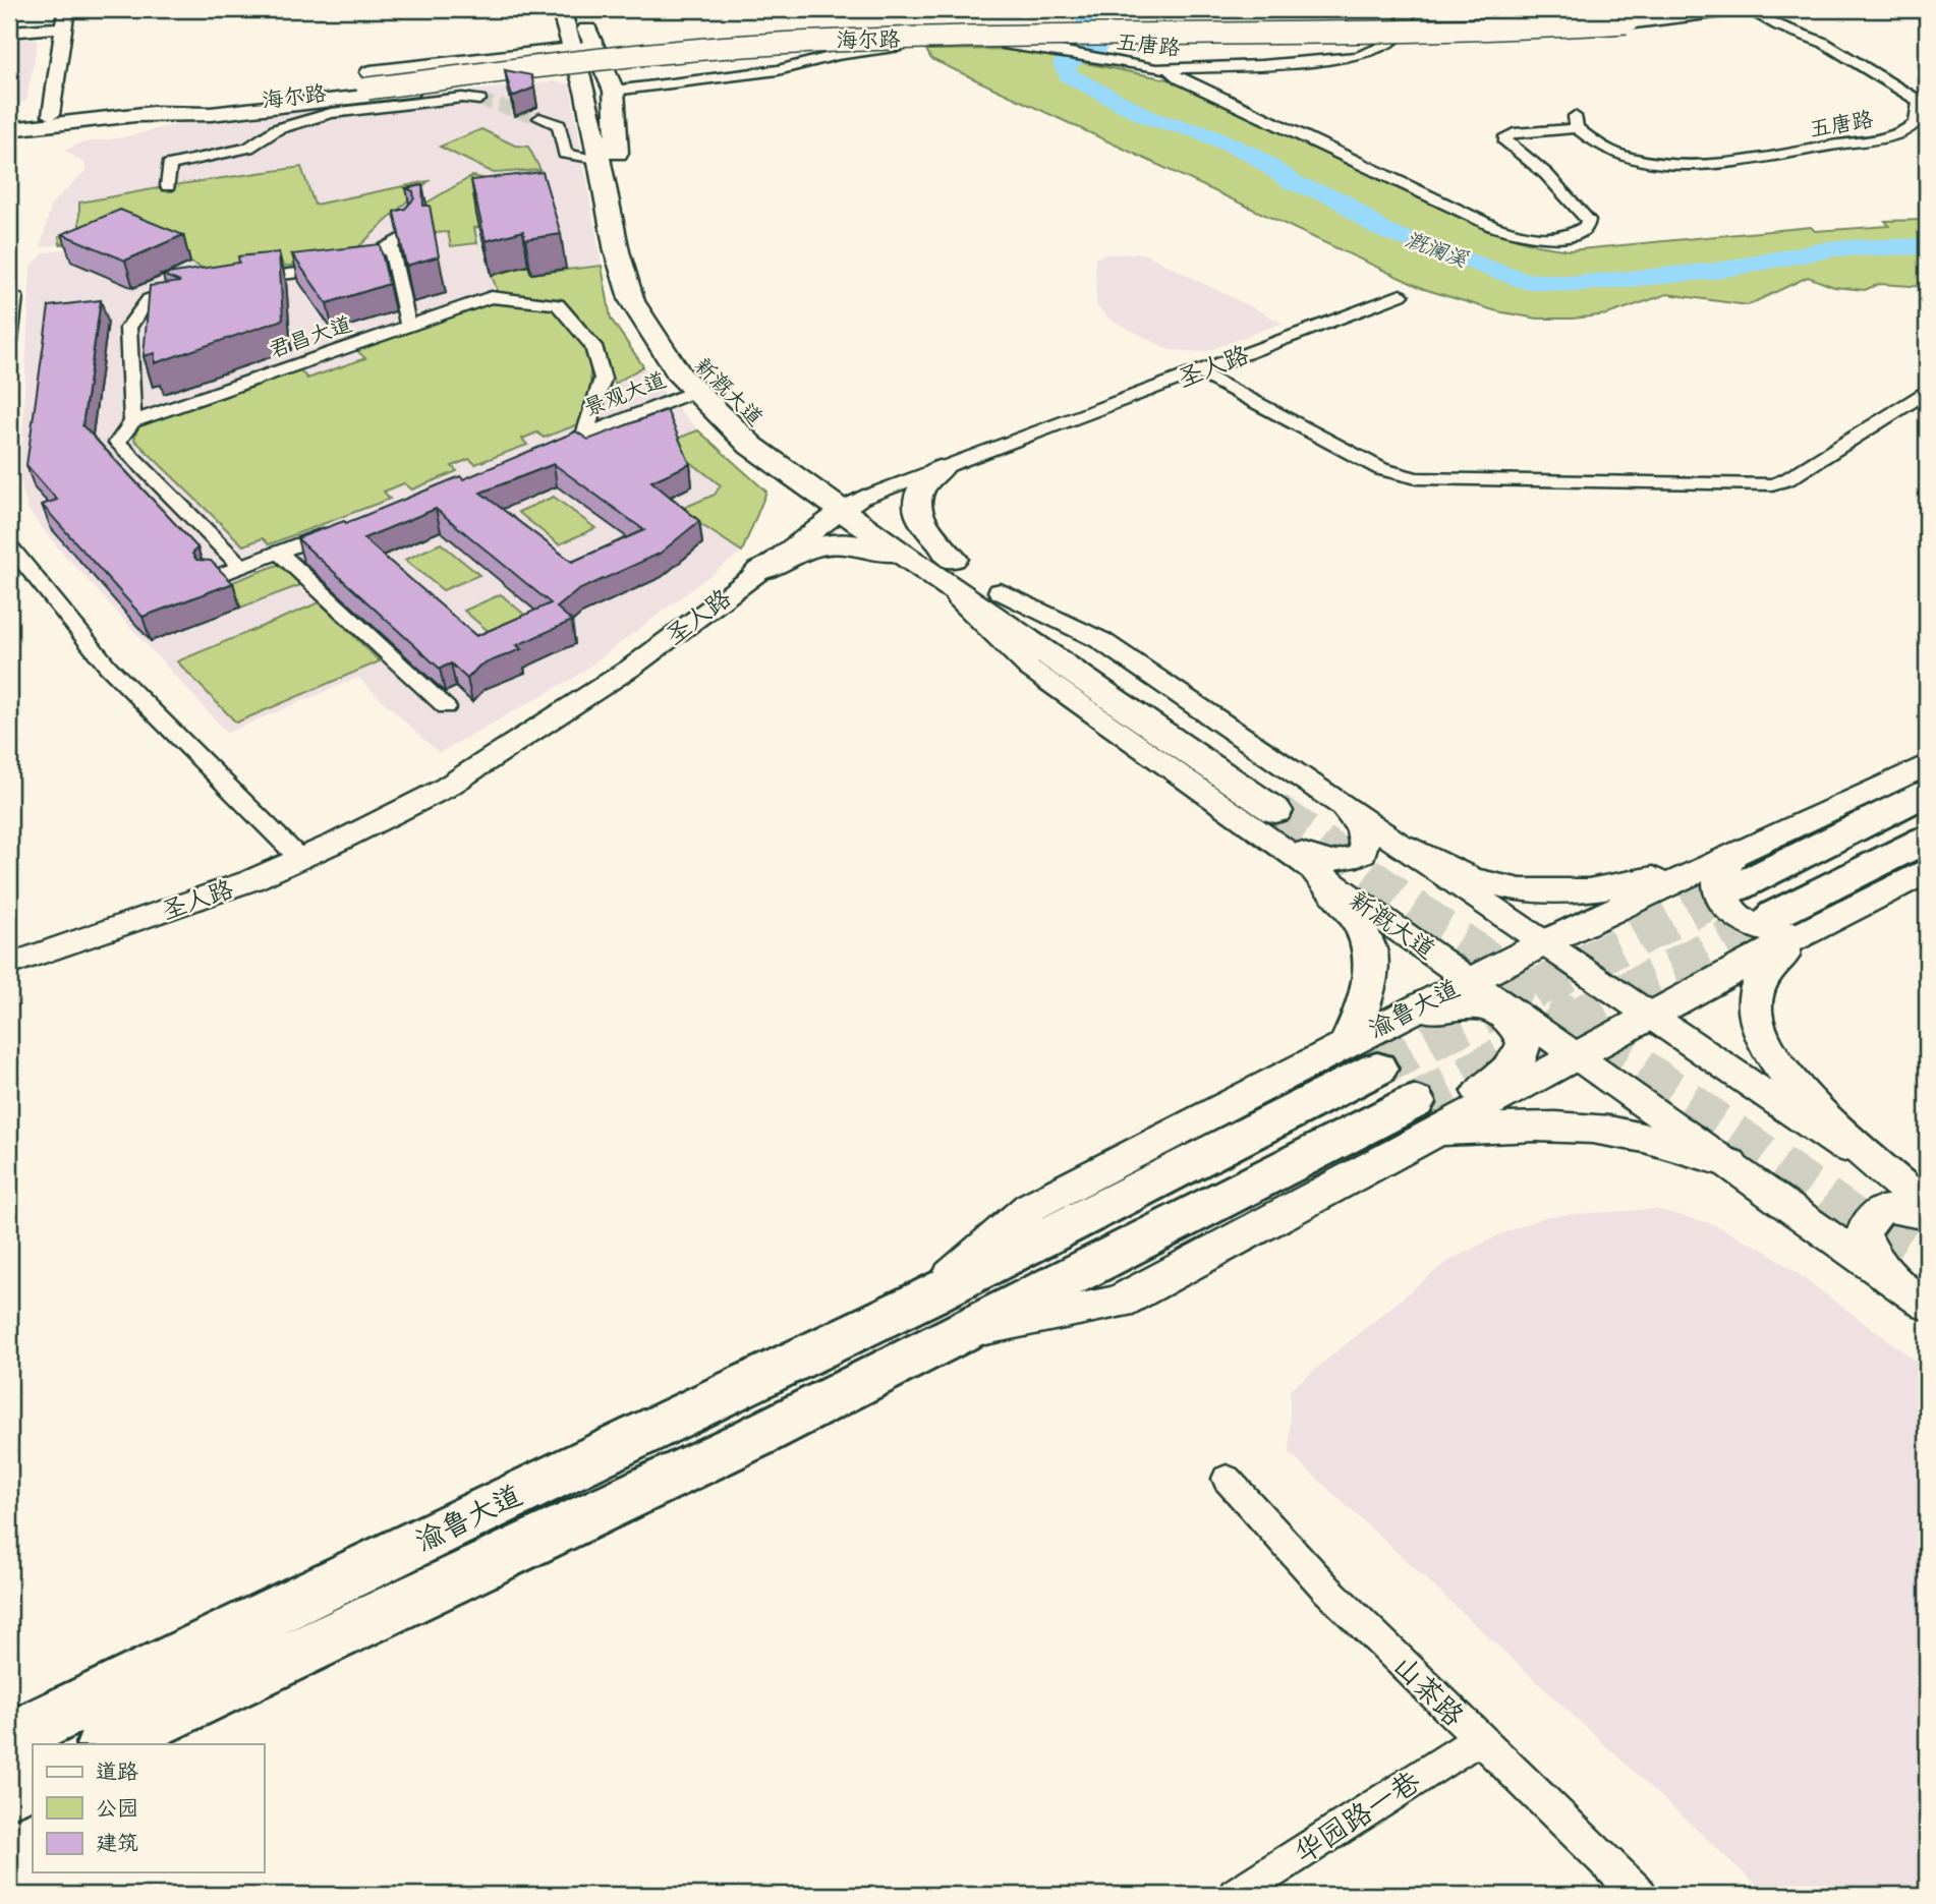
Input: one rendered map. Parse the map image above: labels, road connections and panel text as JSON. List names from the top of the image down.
{
  "streets": {
    "highway": ["渝鲁大道"],
    "main road": ["海尔路", "新溉大道"],
    "street": [
      "五唐路",
      "君昌大道",
      "圣人路",
      "景观大道",
      "山茶路",
      "华园路一巷"
    ]
  },
  "crossings": [
    ["五唐路", "新溉大道"],
    ["君昌大道", "景观大道"],
    ["圣人路", "新溉大道"],
    ["新溉大道", "景观大道"],
    ["新溉大道", "渝鲁大道"],
    ["山茶路", "华园路一巷"]
  ],
  "water": ["溉澜溪"],
  "legend": ["道路", "公园", "建筑"]
}
